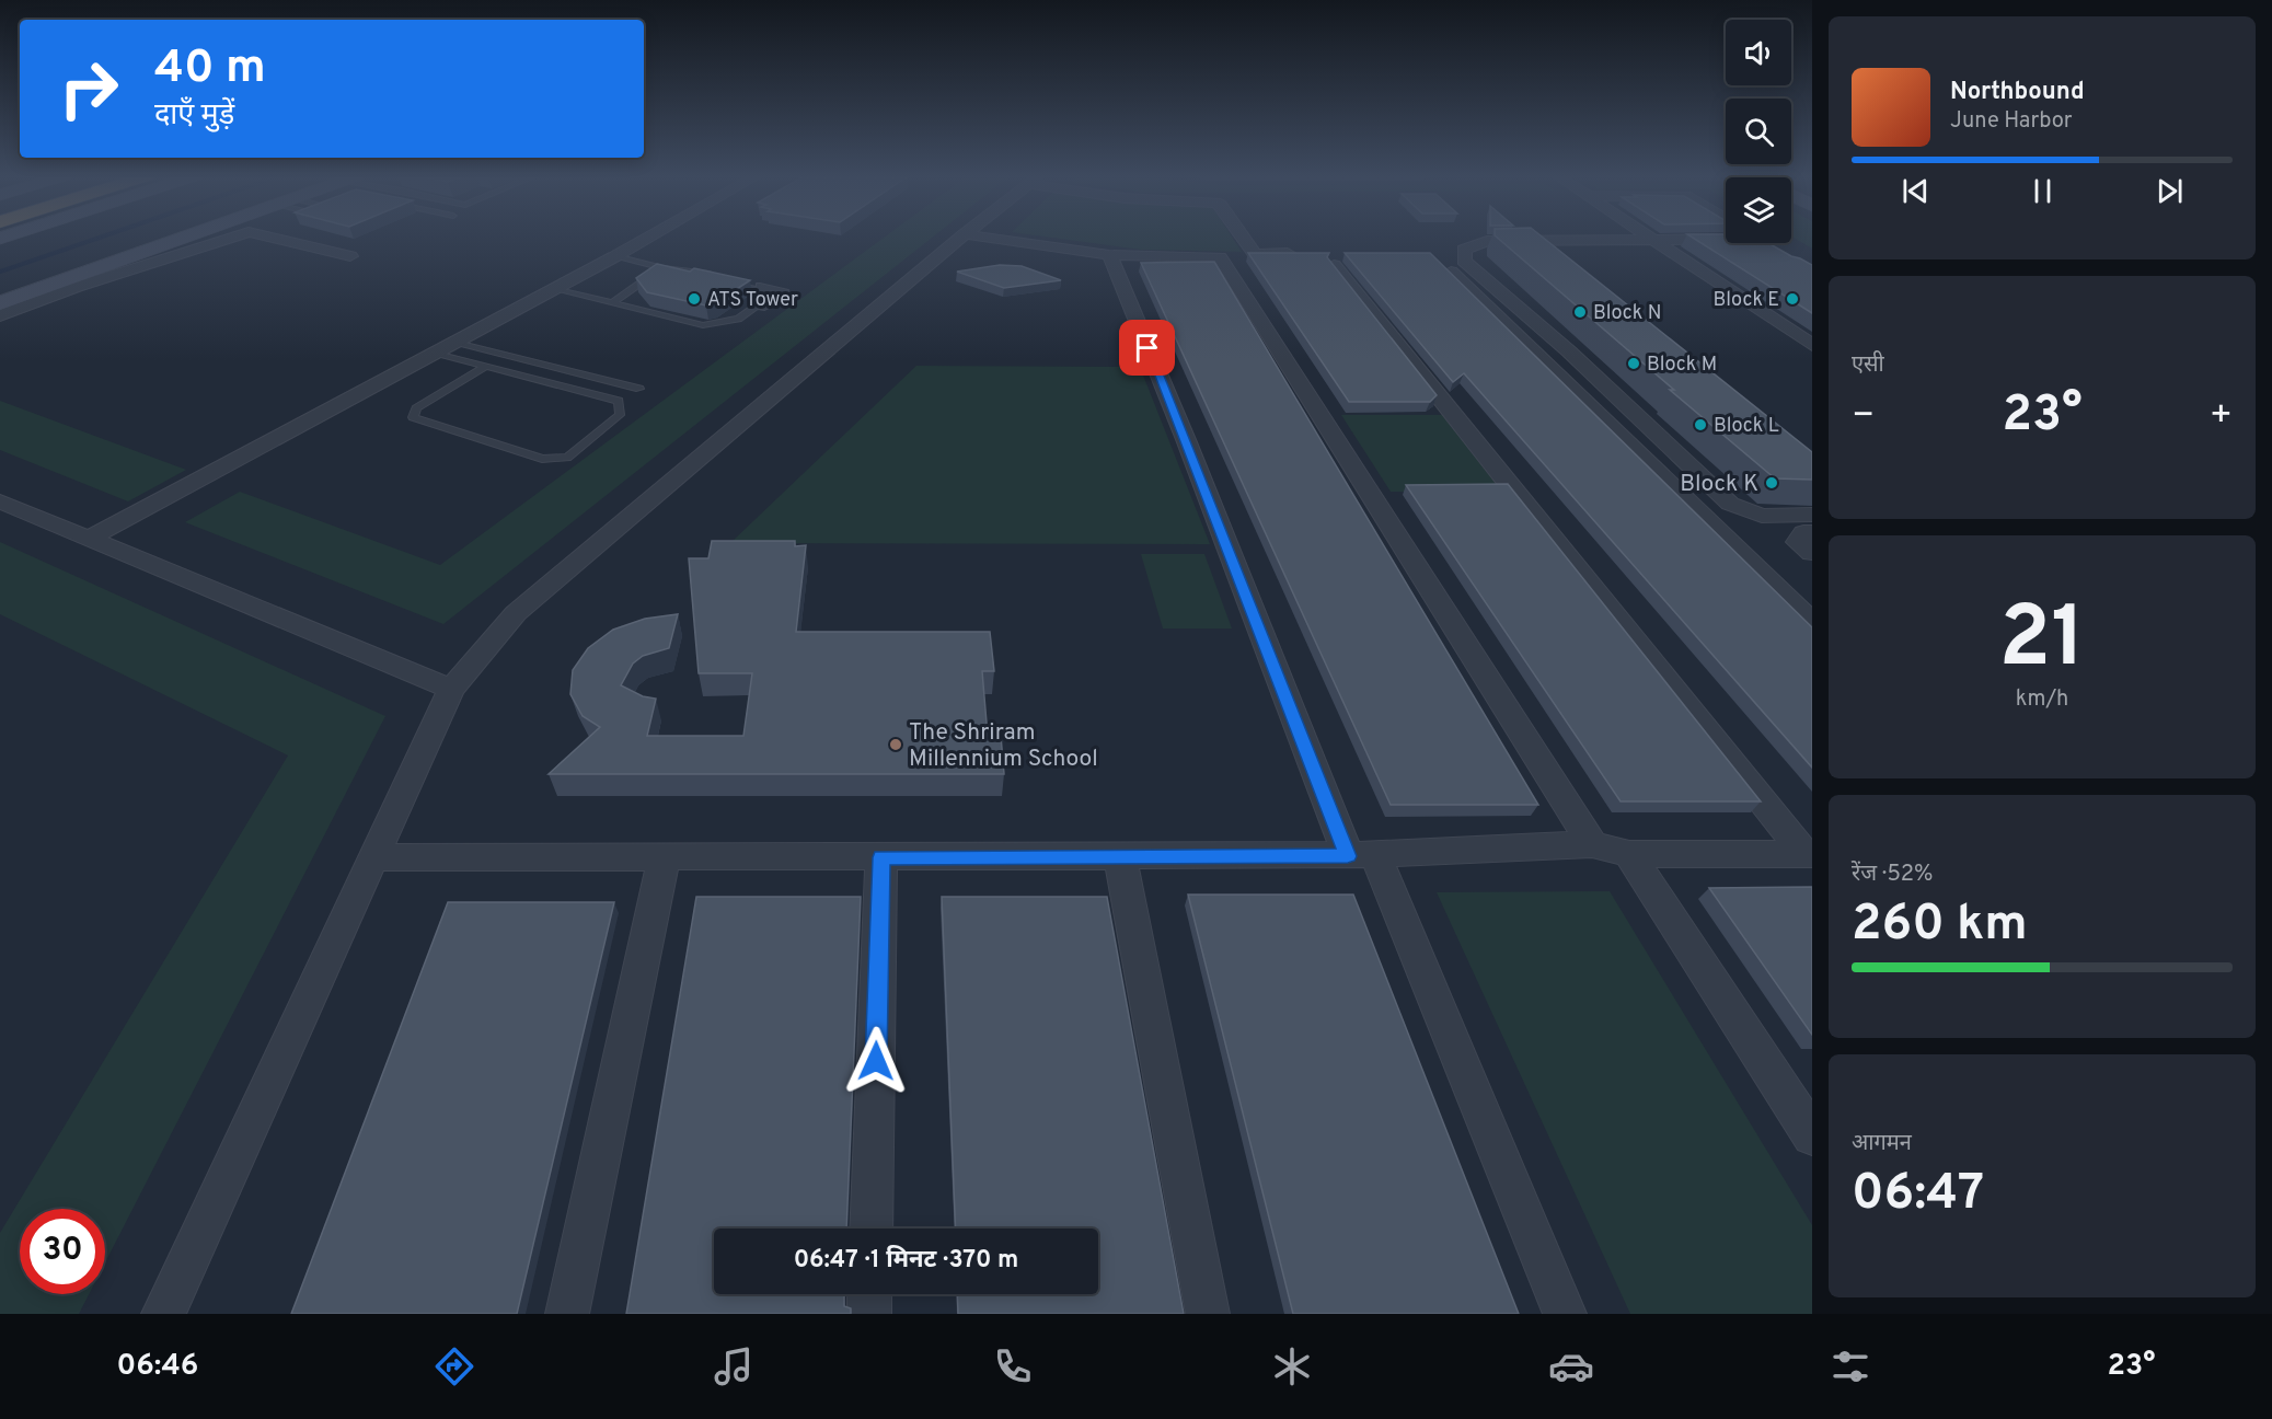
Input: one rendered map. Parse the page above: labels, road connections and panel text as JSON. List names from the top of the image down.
{
  "places": [
    "ATS Tower",
    "Block E",
    "Block N",
    "Block M",
    "Block L",
    "Block K",
    "The Shriram Millennium School"
  ],
  "page": {
    "turn": ["40 m", "दाएँ मुड़ें"],
    "song": ["Northbound", "June Harbor"],
    "tile": [
      "एसी",
      ["21", "km/h"],
      ["रेंज · 52%", "260 km"],
      ["आगमन", "06:47"]
    ],
    "heat": ["−", "23°", "+"],
    "limit": "30",
    "trip": "06:47 · 1 मिनट · 370 m",
    "tabs": ["06:46", "23°"]
  }
}
